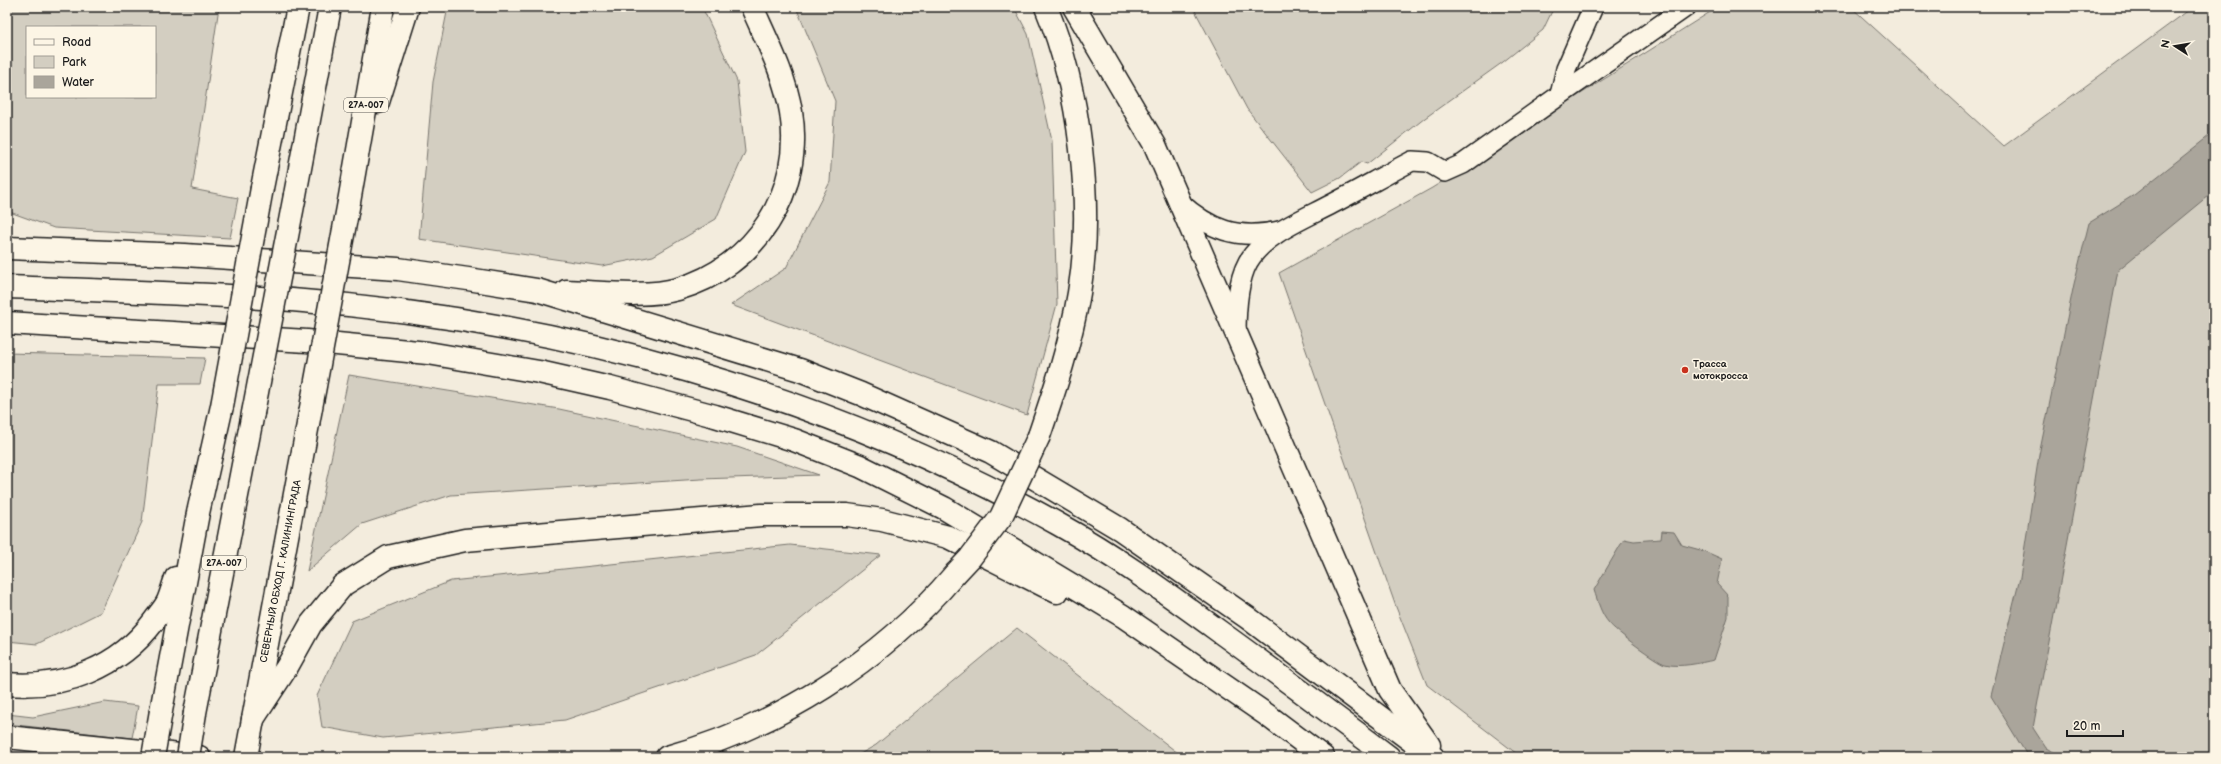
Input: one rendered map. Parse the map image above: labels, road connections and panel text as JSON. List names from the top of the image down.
{
  "streets": {
    "highway": ["27А-007", "СЕВЕРНЫЙ ОБХОД Г. КАЛИНИНГРАДА"]
  },
  "crossings": [
    ["27А-007", "СЕВЕРНЫЙ ОБХОД Г. КАЛИНИНГРАДА"]
  ],
  "places": ["Трасса мотокросса"],
  "legend": ["Road", "Park", "Water"],
  "scale_bar": "20 m",
  "north": "left"
}
